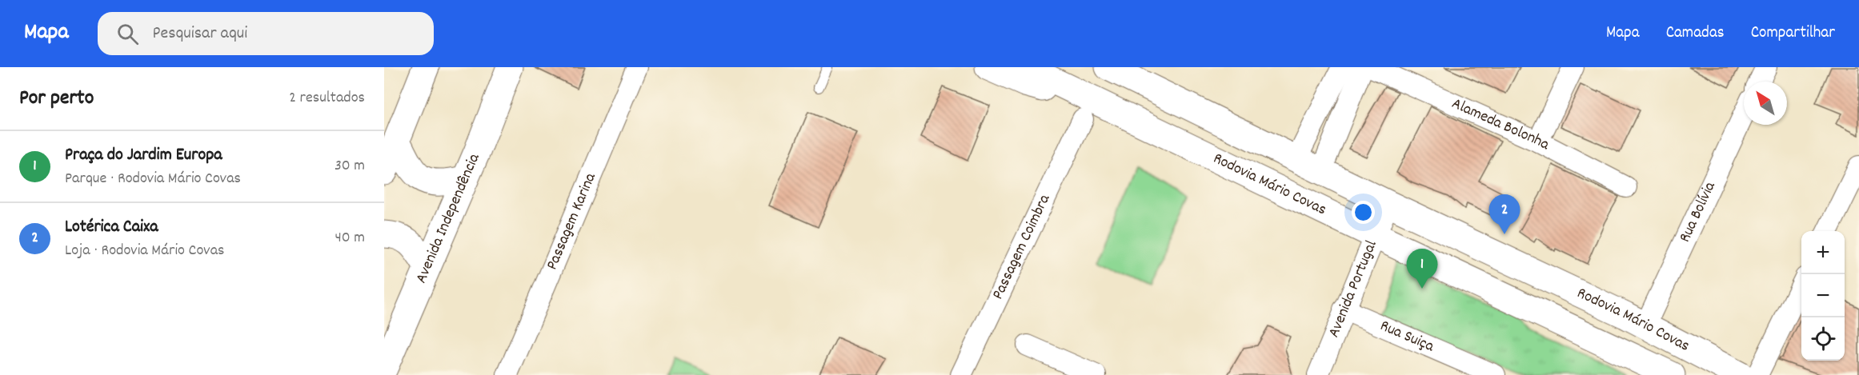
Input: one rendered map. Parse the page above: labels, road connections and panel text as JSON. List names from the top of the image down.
{
  "streets": {
    "main road": ["Rodovia Mário Covas", "Avenida Independência"],
    "street": [
      "Alameda Bolonha",
      "Rua Bolívia",
      "Passagem Karina",
      "Passagem Coimbra",
      "Avenida Portugal",
      "Rua Suiça"
    ]
  },
  "crossings": [
    ["Rodovia Mário Covas", "Rua Bolívia"],
    ["Rodovia Mário Covas", "Passagem Coimbra"],
    ["Rodovia Mário Covas", "Avenida Portugal"],
    ["Avenida Portugal", "Rua Suiça"]
  ],
  "north": "top left",
  "page": {
    "header": "Mapa",
    "search": "Pesquisar aqui",
    "nav": ["Mapa", "Camadas", "Compartilhar"],
    "heading": ["Por perto", "2 resultados"],
    "list": [
      {
        "mark": "1",
        "name": "Praça do Jardim Europa",
        "note": "Parque · Rodovia Mário Covas",
        "value": "30 m"
      },
      {
        "mark": "2",
        "name": "Lotérica Caixa",
        "note": "Loja · Rodovia Mário Covas",
        "value": "40 m"
      }
    ],
    "pins": ["2", "1"],
    "map_buttons": ["+", "−"]
  }
}
